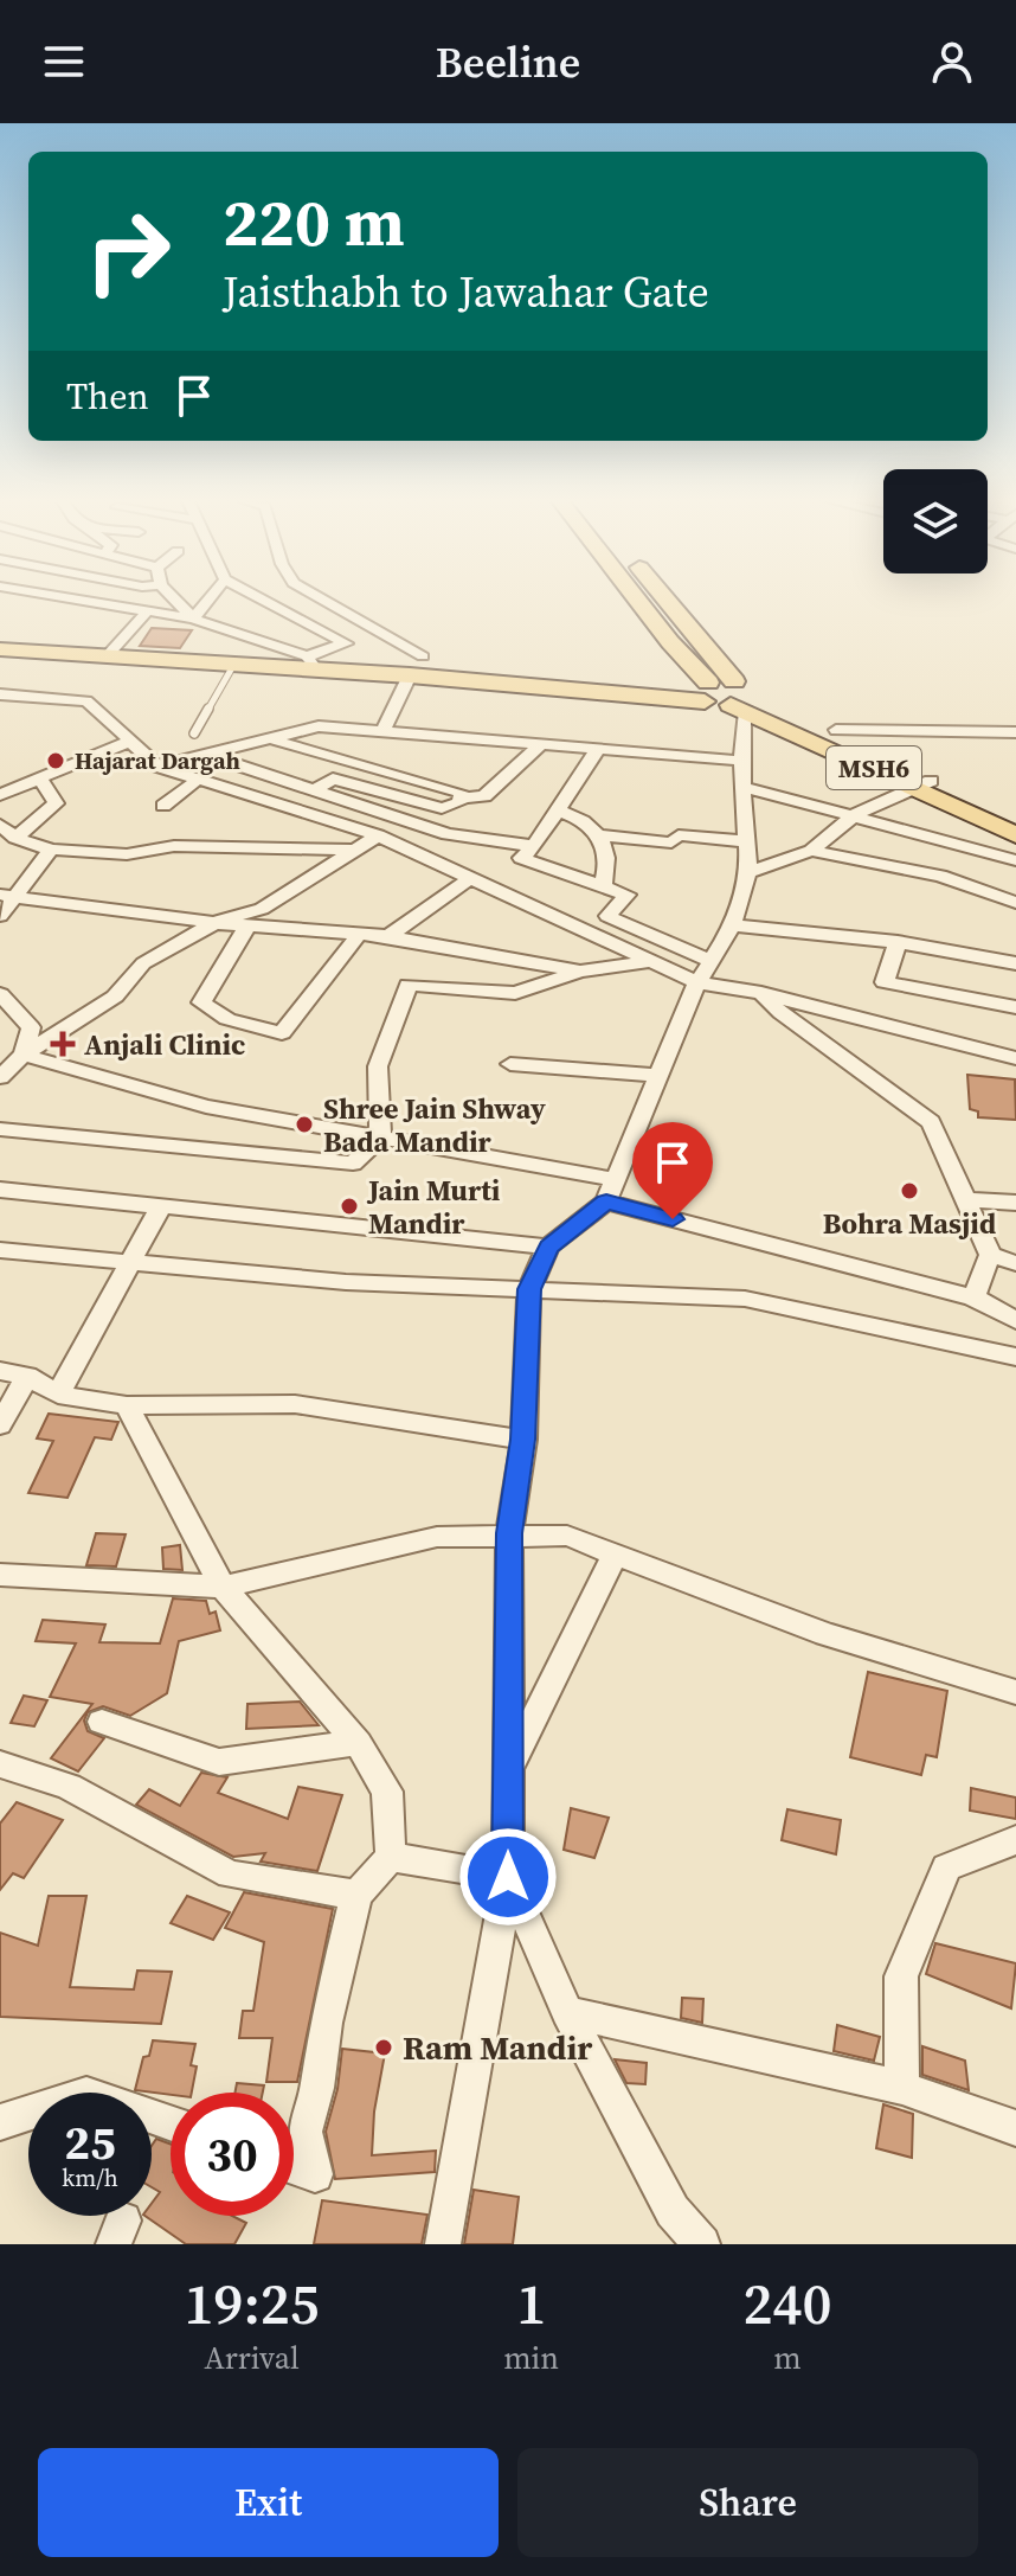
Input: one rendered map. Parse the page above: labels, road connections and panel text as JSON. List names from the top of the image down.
{
  "streets": {
    "main road": ["MSH6"]
  },
  "places": {
    "other": [
      "Hajarat Dargah",
      "Shree Jain Shway Bada Mandir",
      "Bohra Masjid",
      "Jain Murti Mandir",
      "Ram Mandir"
    ],
    "health": ["Anjali Clinic"]
  },
  "page": {
    "header": "Beeline",
    "turn": ["220 m", "Jaisthabh to Jawahar Gate"],
    "then": "Then",
    "speed": "25 km/h",
    "limit": "30",
    "eta": [
      "19:25",
      "Arrival",
      "1",
      "min",
      "240",
      "m"
    ],
    "buttons": ["Exit", "Share"]
  }
}
